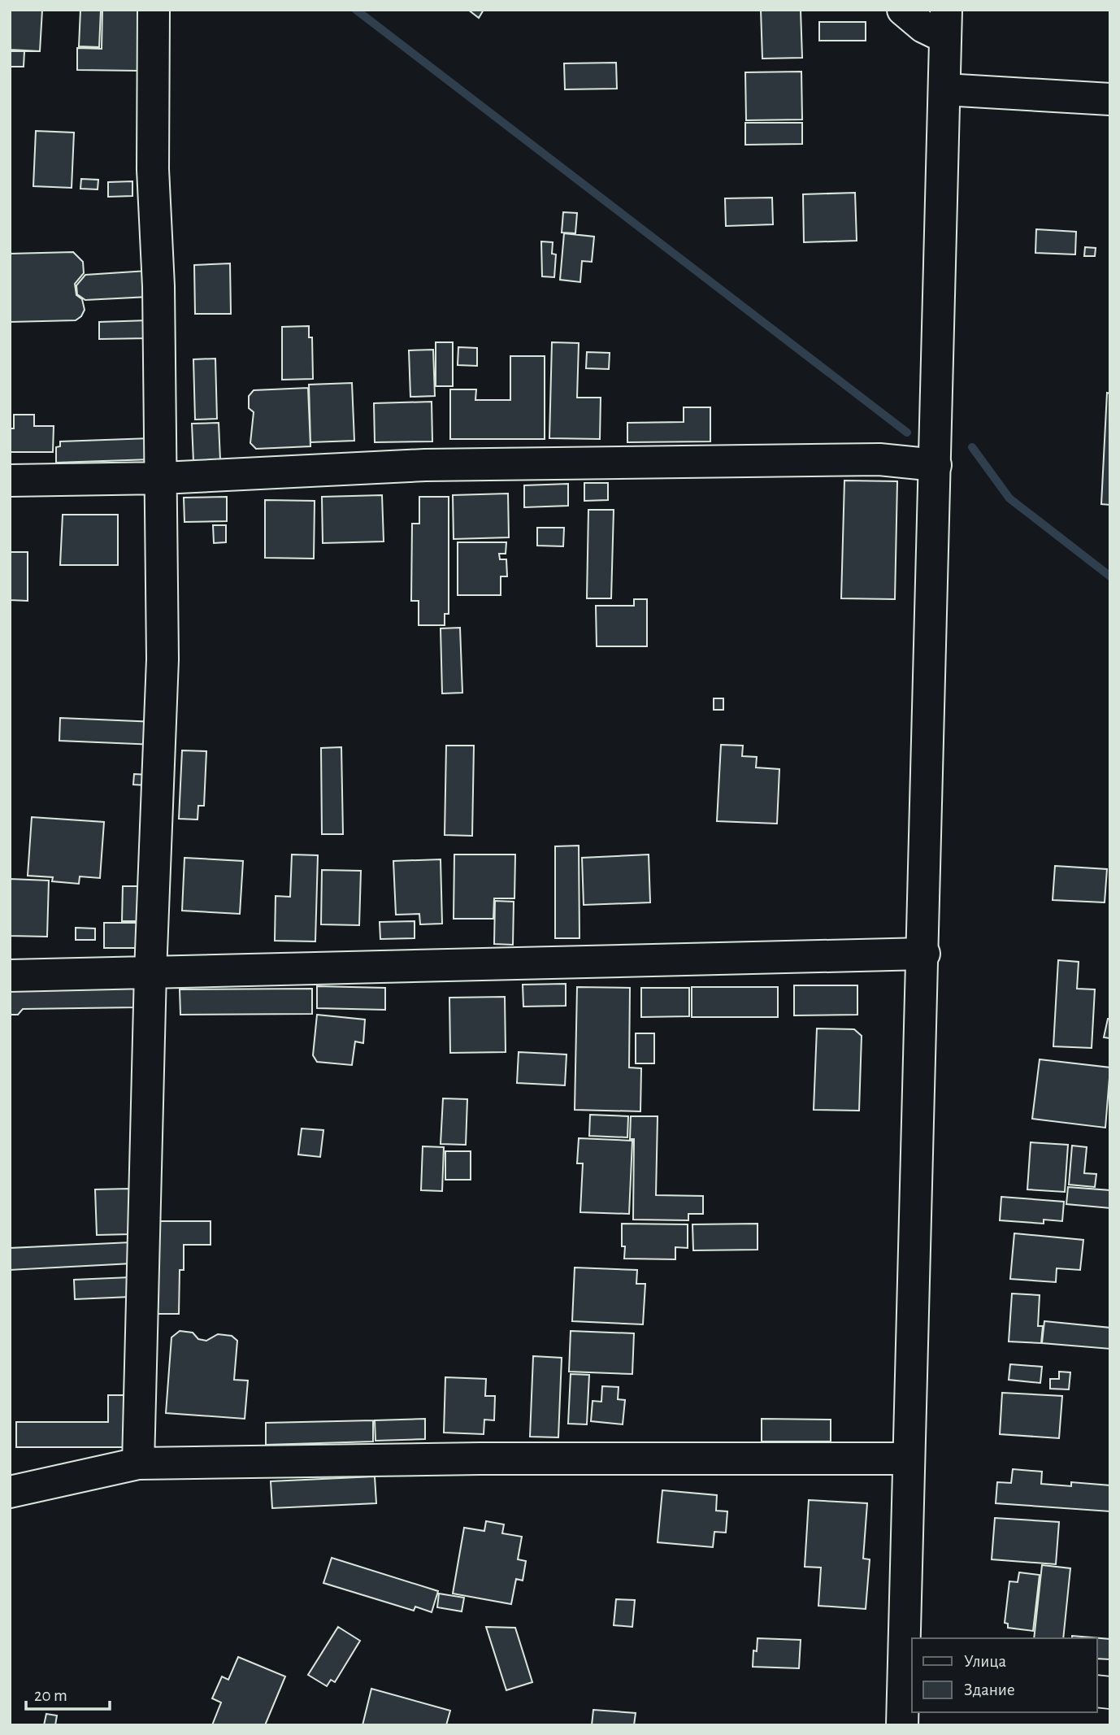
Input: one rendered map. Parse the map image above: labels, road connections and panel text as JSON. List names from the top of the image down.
{
  "legend": ["Улица", "Здание"],
  "scale_bar": "20 m"
}
